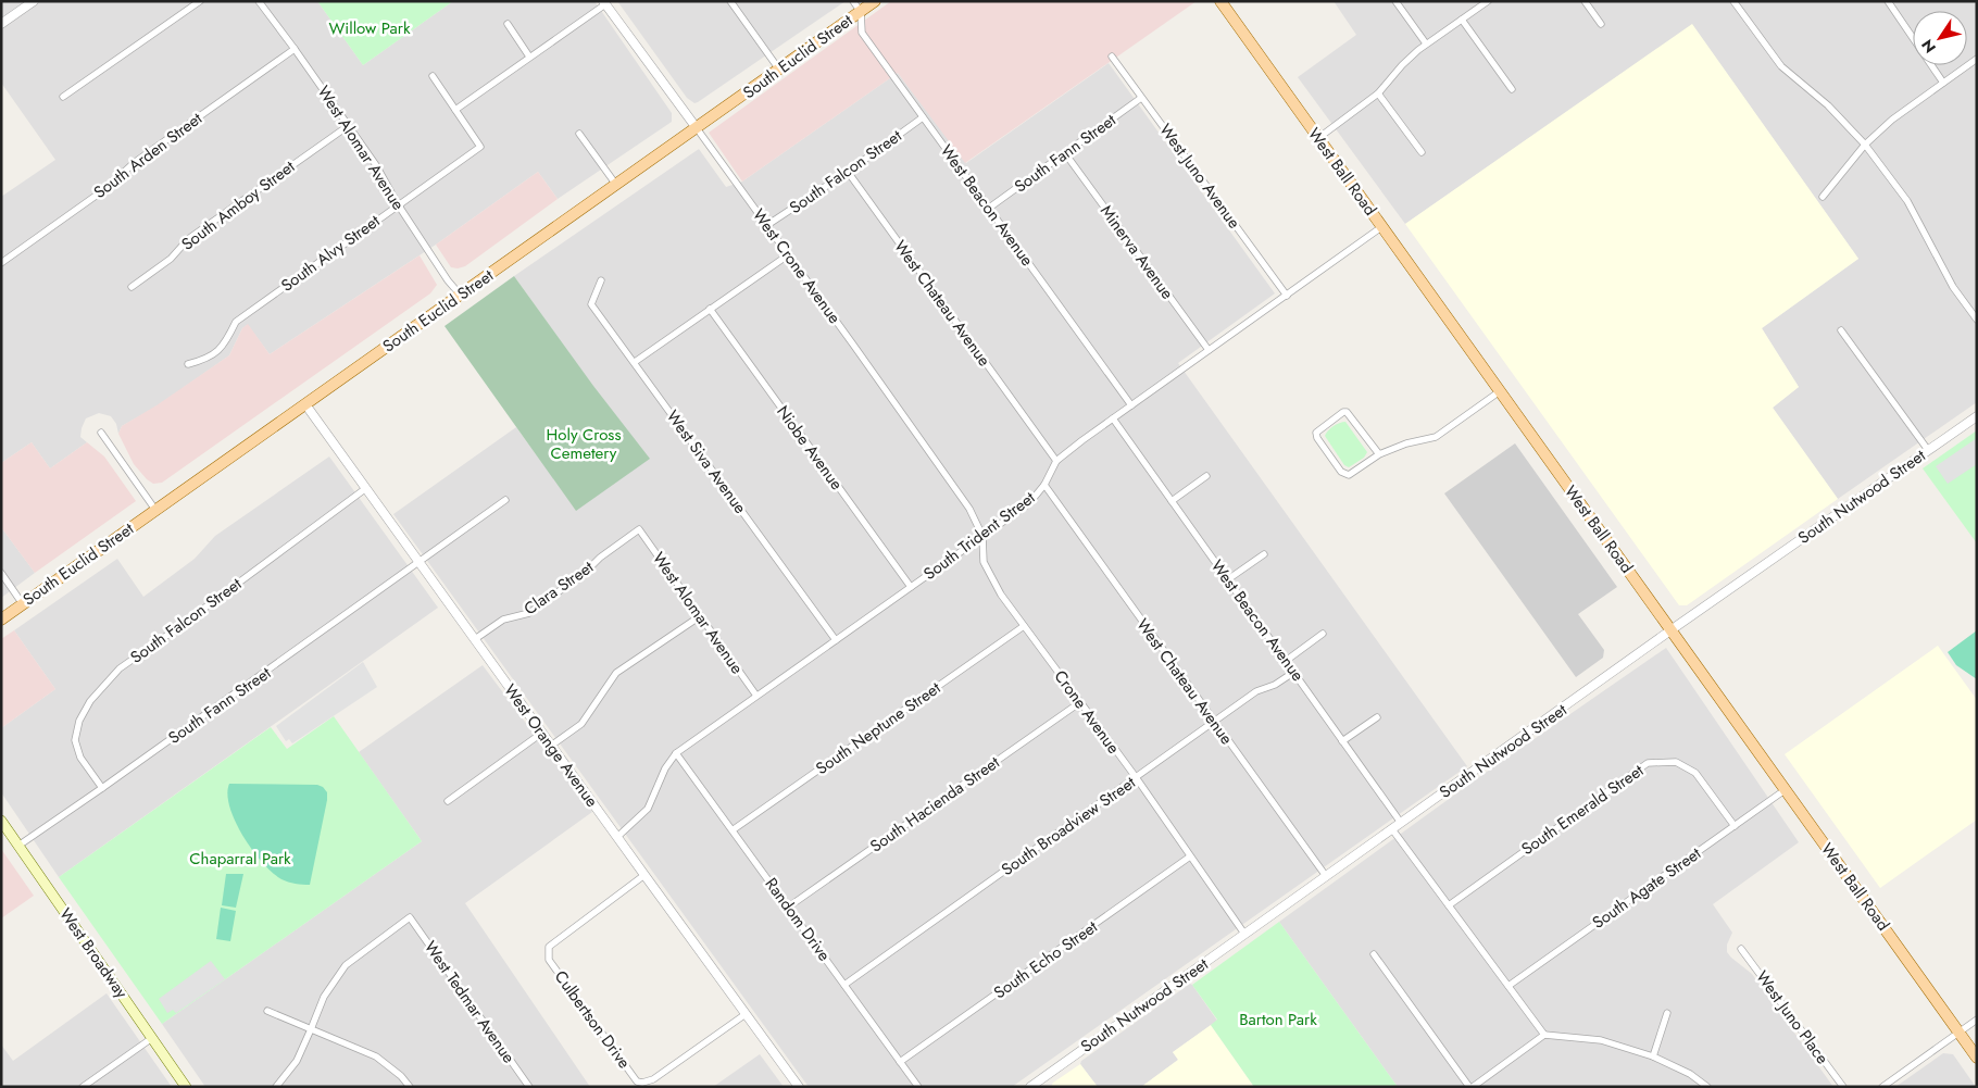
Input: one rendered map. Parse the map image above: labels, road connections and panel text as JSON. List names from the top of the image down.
{
  "streets": {
    "main road": ["South Euclid Street", "West Ball Road", "West Broadway"],
    "street": [
      "West Alomar Avenue",
      "South Fann Street",
      "South Arden Street",
      "South Falcon Street",
      "West Juno Avenue",
      "South Amboy Street",
      "West Beacon Avenue",
      "Minerva Avenue",
      "South Alvy Street",
      "West Crone Avenue",
      "West Chateau Avenue",
      "Niobe Avenue",
      "West Siva Avenue",
      "South Nutwood Street",
      "South Trident Street",
      "Clara Street",
      "Crone Avenue",
      "South Neptune Street",
      "West Orange Avenue",
      "South Hacienda Street",
      "South Emerald Street",
      "South Broadview Street",
      "South Agate Street",
      "Random Drive",
      "South Echo Street",
      "West Tedmar Avenue",
      "West Juno Place",
      "Culbertson Drive"
    ]
  },
  "crossings": [
    ["South Euclid Street", "West Alomar Avenue"],
    ["South Euclid Street", "West Beacon Avenue"],
    ["South Euclid Street", "West Crone Avenue"],
    ["South Euclid Street", "West Orange Avenue"],
    ["West Alomar Avenue", "South Arden Street"],
    ["West Alomar Avenue", "South Amboy Street"],
    ["West Alomar Avenue", "South Alvy Street"],
    ["West Alomar Avenue", "South Trident Street"],
    ["West Alomar Avenue", "Clara Street"],
    ["South Fann Street", "South Falcon Street"],
    ["South Fann Street", "West Juno Avenue"],
    ["South Fann Street", "West Beacon Avenue"],
    ["South Fann Street", "Minerva Avenue"],
    ["South Fann Street", "West Orange Avenue"],
    ["South Fann Street", "West Broadway"],
    ["South Falcon Street", "West Beacon Avenue"],
    ["South Falcon Street", "West Crone Avenue"],
    ["South Falcon Street", "West Chateau Avenue"],
    ["South Falcon Street", "West Orange Avenue"],
    ["West Ball Road", "South Nutwood Street"],
    ["West Ball Road", "South Trident Street"],
    ["West Ball Road", "South Agate Street"],
    ["West Juno Avenue", "South Trident Street"],
    ["West Beacon Avenue", "South Nutwood Street"],
    ["West Beacon Avenue", "South Trident Street"],
    ["West Beacon Avenue", "South Broadview Street"],
    ["Minerva Avenue", "South Trident Street"],
    ["West Crone Avenue", "South Trident Street"],
    ["West Crone Avenue", "Crone Avenue"],
    ["West Chateau Avenue", "South Nutwood Street"],
    ["West Chateau Avenue", "South Trident Street"],
    ["West Chateau Avenue", "South Broadview Street"],
    ["Niobe Avenue", "South Trident Street"],
    ["West Siva Avenue", "South Trident Street"],
    ["South Nutwood Street", "Crone Avenue"],
    ["South Trident Street", "Crone Avenue"],
    ["South Trident Street", "West Orange Avenue"],
    ["South Trident Street", "Random Drive"],
    ["Clara Street", "West Orange Avenue"],
    ["Crone Avenue", "South Neptune Street"],
    ["Crone Avenue", "South Hacienda Street"],
    ["Crone Avenue", "South Broadview Street"],
    ["Crone Avenue", "South Echo Street"],
    ["South Neptune Street", "Random Drive"],
    ["West Orange Avenue", "Culbertson Drive"],
    ["South Hacienda Street", "Random Drive"],
    ["South Emerald Street", "South Agate Street"],
    ["South Broadview Street", "Random Drive"],
    ["Random Drive", "South Echo Street"]
  ],
  "parks": [
    "Willow Park",
    "Holy Cross Cemetery",
    "Chaparral Park",
    "Barton Park"
  ],
  "north": "bottom left"
}
